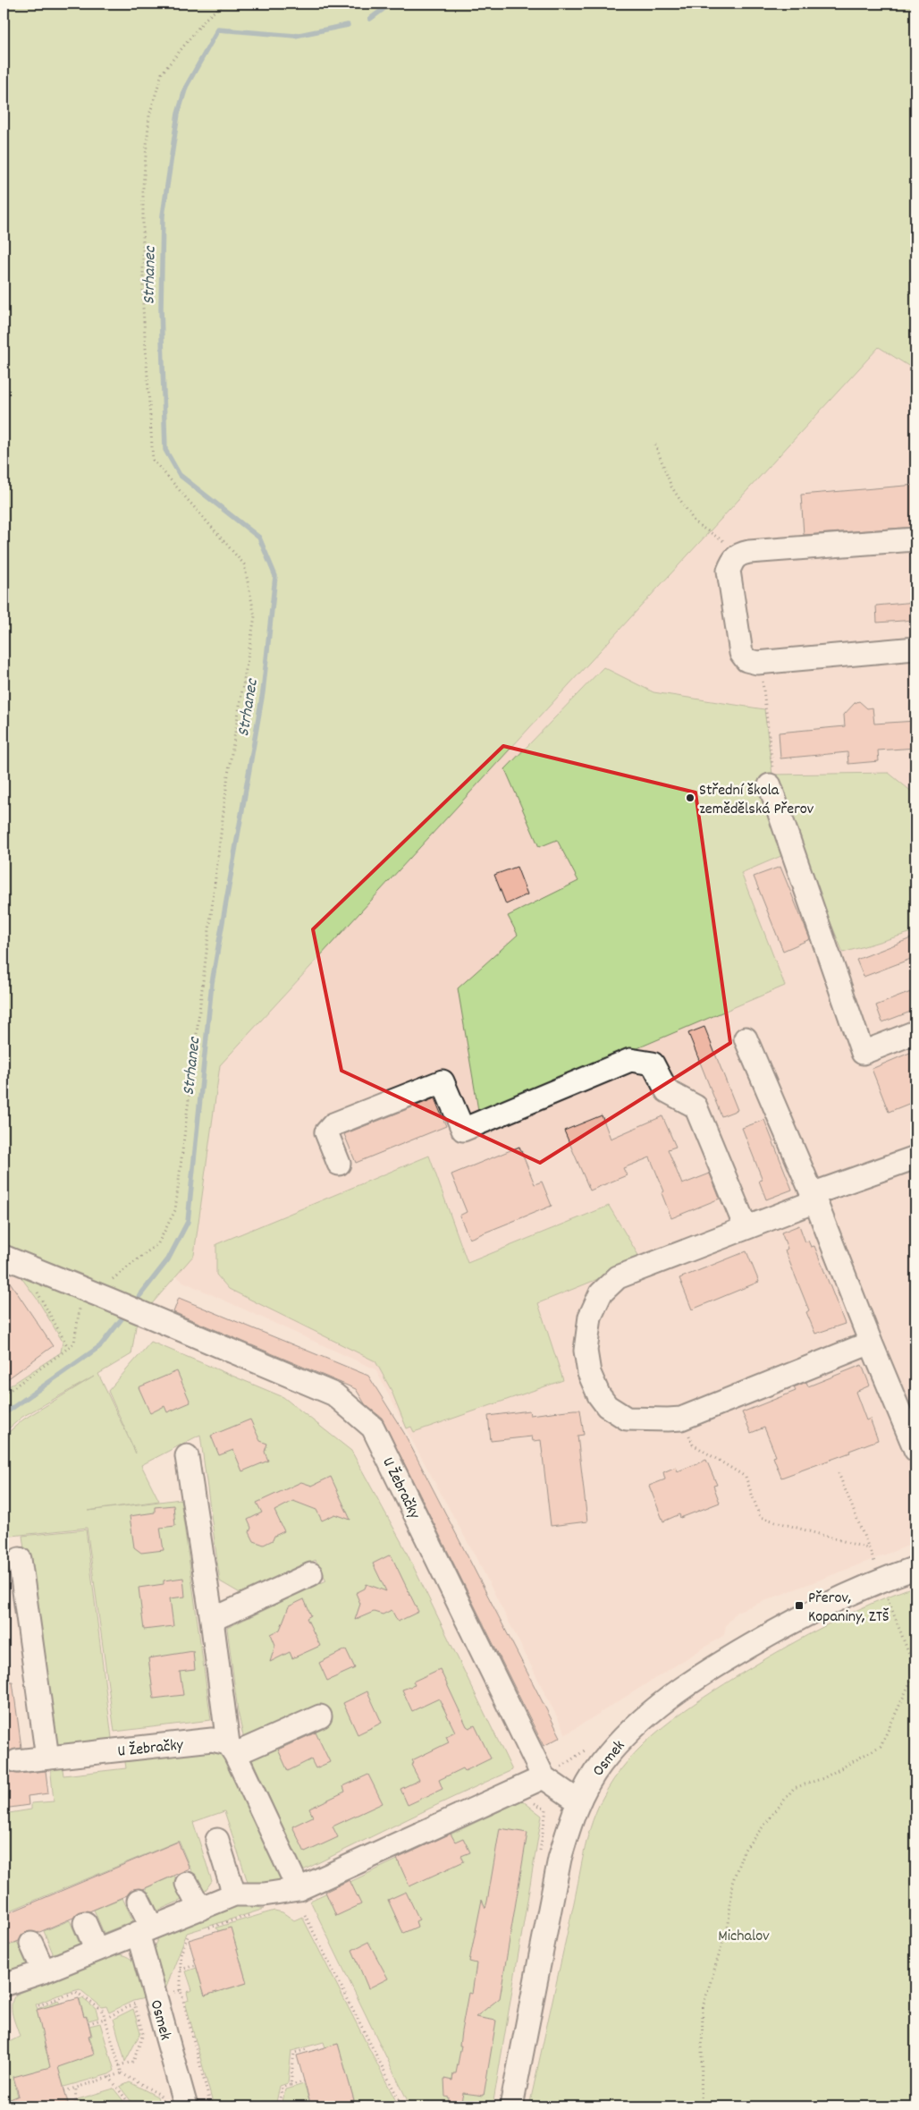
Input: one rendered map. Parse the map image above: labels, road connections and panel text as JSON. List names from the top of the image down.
{
  "streets": {
    "street": ["U Žebračky", "Osmek"]
  },
  "crossings": [
    ["U Žebračky", "Osmek"]
  ],
  "water": ["Strhanec"],
  "parks": ["Michalov"],
  "places": {
    "other": ["Střední škola zemědělská Přerov"],
    "transit": ["Přerov, Kopaniny, ZTŠ"]
  }
}
